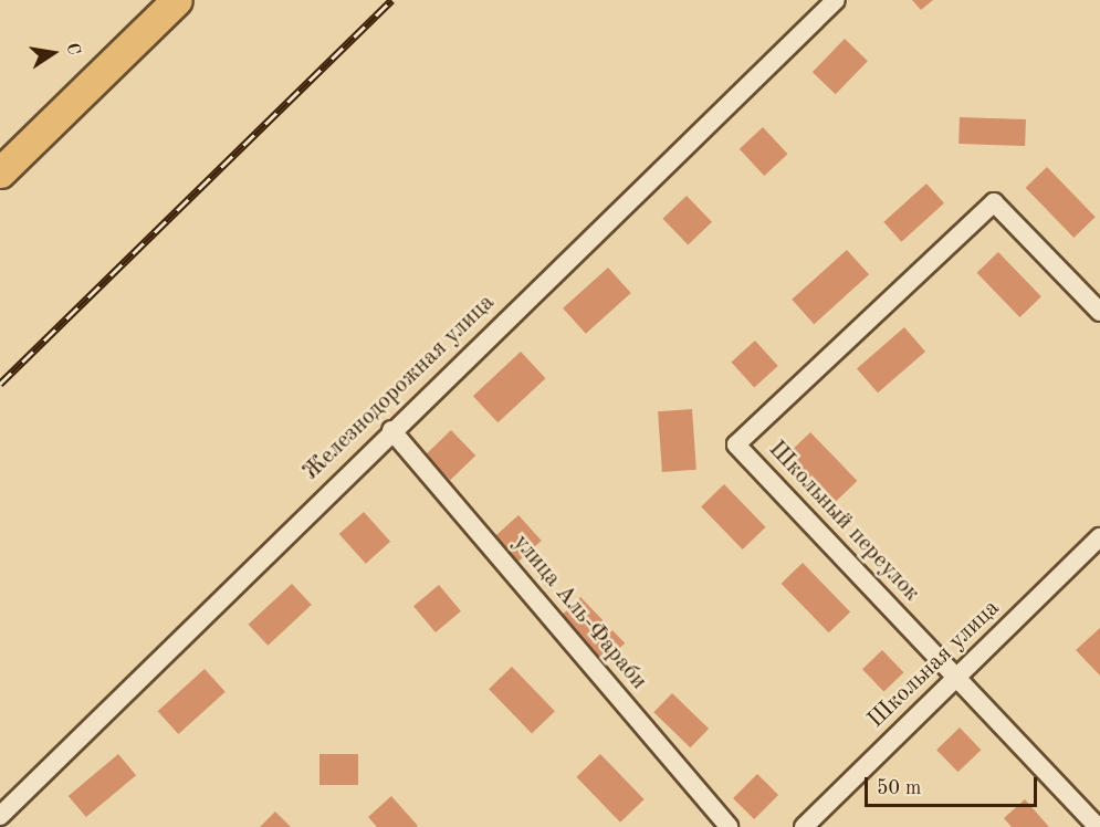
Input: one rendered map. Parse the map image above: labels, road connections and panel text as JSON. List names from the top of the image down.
{
  "streets": {
    "street": [
      "Железнодорожная улица",
      "Школьный переулок",
      "улица Аль-Фараби",
      "Школьная улица"
    ]
  },
  "crossings": [
    ["Железнодорожная улица", "улица Аль-Фараби"],
    ["Школьный переулок", "Школьная улица"]
  ],
  "scale_bar": "50 m",
  "north": "right"
}
